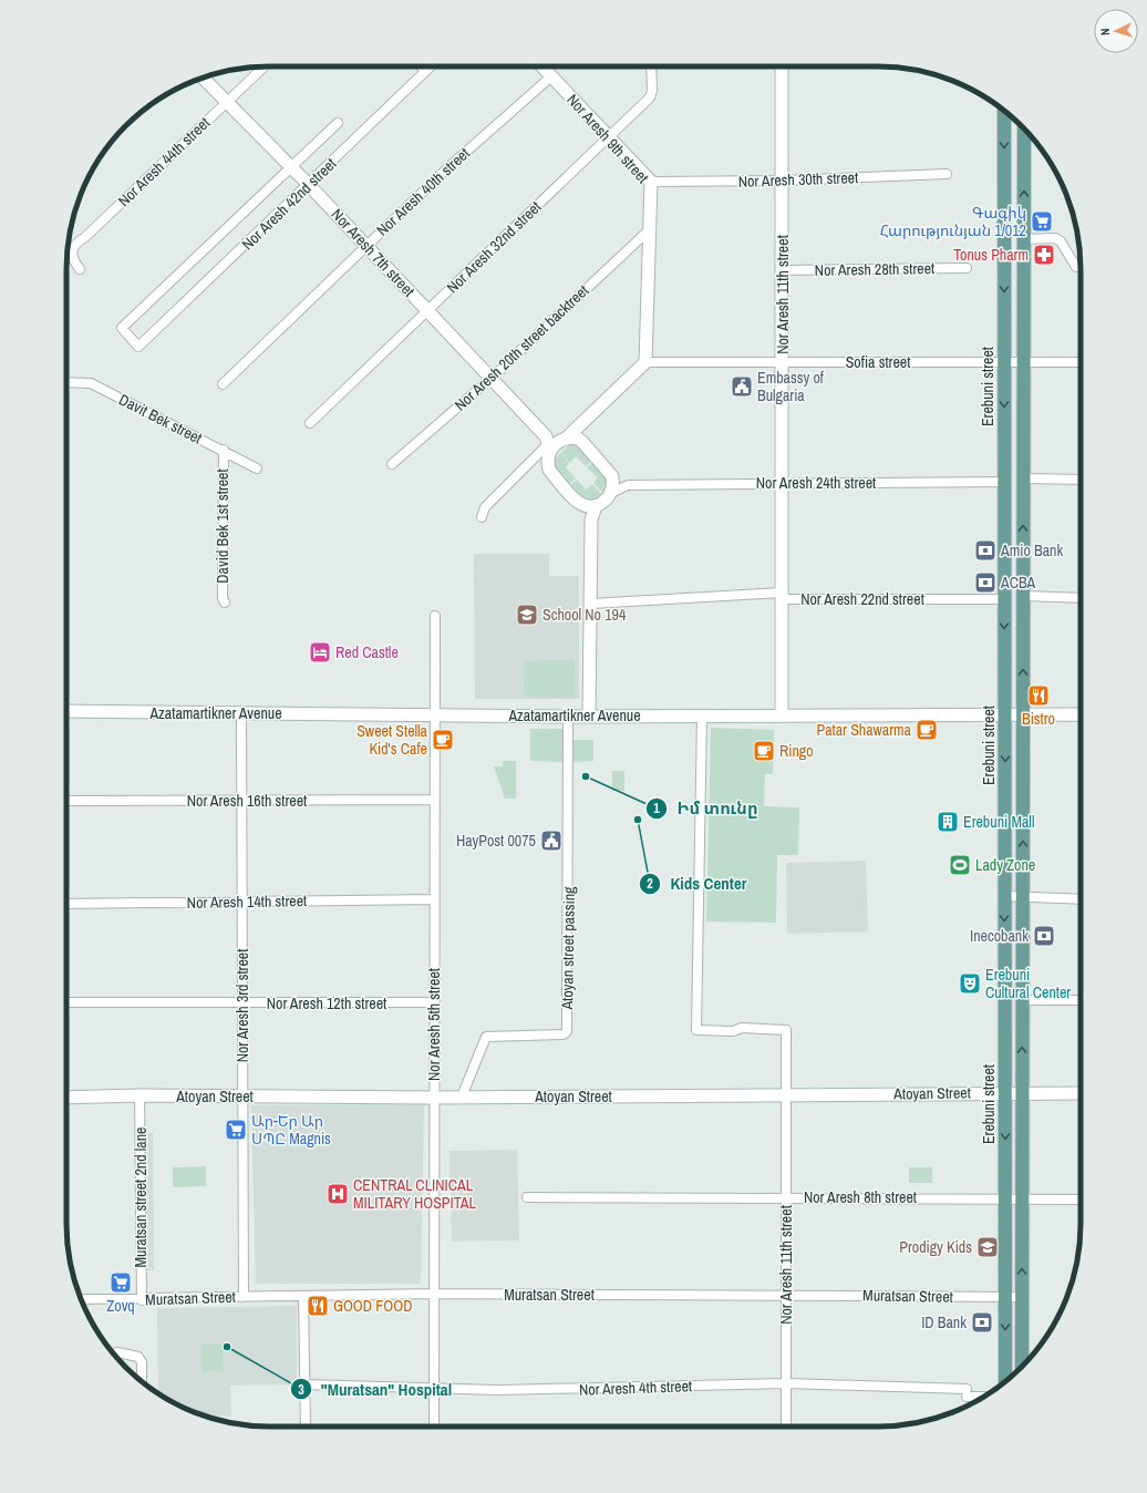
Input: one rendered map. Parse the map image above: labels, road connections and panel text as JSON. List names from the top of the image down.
{
  "streets": {
    "main road": ["Erebuni street"],
    "street": [
      "Nor Aresh 9th street",
      "Nor Aresh 44th street",
      "Nor Aresh 30th street",
      "Nor Aresh 40th street",
      "Nor Aresh 42nd street",
      "Nor Aresh 32nd street",
      "Nor Aresh 7th street",
      "Nor Aresh 28th street",
      "Nor Aresh 11th street",
      "Nor Aresh 20th street backtreet",
      "Sofia street",
      "Davit Bek street",
      "Nor Aresh 24th street",
      "David Bek 1st street",
      "Nor Aresh 22nd street",
      "Azatamartikner Avenue",
      "Nor Aresh 16th street",
      "Nor Aresh 14th street",
      "Atoyan street passing",
      "Nor Aresh 12th street",
      "Nor Aresh 3rd street",
      "Nor Aresh 5th street",
      "Atoyan Street",
      "Muratsan street 2nd lane",
      "Nor Aresh 8th street",
      "Muratsan Street",
      "Nor Aresh 4th street"
    ]
  },
  "crossings": [
    ["Nor Aresh 9th street", "Nor Aresh 30th street"],
    ["Nor Aresh 9th street", "Nor Aresh 40th street"],
    ["Nor Aresh 9th street", "Nor Aresh 32nd street"],
    ["Nor Aresh 9th street", "Nor Aresh 20th street backtreet"],
    ["Nor Aresh 9th street", "Sofia street"],
    ["Nor Aresh 44th street", "Nor Aresh 7th street"],
    ["Nor Aresh 30th street", "Nor Aresh 11th street"],
    ["Nor Aresh 40th street", "Nor Aresh 7th street"],
    ["Nor Aresh 42nd street", "Nor Aresh 7th street"],
    ["Nor Aresh 32nd street", "Nor Aresh 7th street"],
    ["Nor Aresh 7th street", "Nor Aresh 20th street backtreet"],
    ["Nor Aresh 28th street", "Nor Aresh 11th street"],
    ["Nor Aresh 11th street", "Sofia street"],
    ["Nor Aresh 11th street", "Nor Aresh 24th street"],
    ["Nor Aresh 11th street", "Nor Aresh 22nd street"],
    ["Nor Aresh 11th street", "Azatamartikner Avenue"],
    ["Nor Aresh 11th street", "Atoyan Street"],
    ["Nor Aresh 11th street", "Nor Aresh 8th street"],
    ["Nor Aresh 11th street", "Muratsan Street"],
    ["Nor Aresh 11th street", "Nor Aresh 4th street"],
    ["Sofia street", "Erebuni street"],
    ["Erebuni street", "Nor Aresh 24th street"],
    ["Erebuni street", "Nor Aresh 22nd street"],
    ["Erebuni street", "Azatamartikner Avenue"],
    ["Erebuni street", "Atoyan Street"],
    ["Erebuni street", "Nor Aresh 8th street"],
    ["Erebuni street", "Muratsan Street"],
    ["Davit Bek street", "David Bek 1st street"],
    ["Azatamartikner Avenue", "Atoyan street passing"],
    ["Azatamartikner Avenue", "Nor Aresh 3rd street"],
    ["Azatamartikner Avenue", "Nor Aresh 5th street"],
    ["Nor Aresh 16th street", "Nor Aresh 3rd street"],
    ["Nor Aresh 16th street", "Nor Aresh 5th street"],
    ["Nor Aresh 14th street", "Nor Aresh 3rd street"],
    ["Nor Aresh 14th street", "Nor Aresh 5th street"],
    ["Atoyan street passing", "Atoyan Street"],
    ["Nor Aresh 12th street", "Nor Aresh 3rd street"],
    ["Nor Aresh 12th street", "Nor Aresh 5th street"],
    ["Nor Aresh 3rd street", "Atoyan Street"],
    ["Nor Aresh 3rd street", "Muratsan Street"],
    ["Nor Aresh 5th street", "Atoyan Street"],
    ["Nor Aresh 5th street", "Muratsan Street"],
    ["Nor Aresh 5th street", "Nor Aresh 4th street"],
    ["Atoyan Street", "Muratsan street 2nd lane"],
    ["Muratsan street 2nd lane", "Muratsan Street"]
  ],
  "places": {
    "supermarket": ["Գագիկ Հարությունյան 1/012", "Ար-Եր Ար ՍՊԸ Magnis", "Zovq"],
    "pharmacy": ["Tonus Pharm"],
    "public building": ["Embassy of Bulgaria", "HayPost 0075"],
    "bank": [
      "Amio Bank",
      "ACBA",
      "Inecobank",
      "ID Bank"
    ],
    "school or university": ["School No 194", "Prodigy Kids"],
    "hotel": ["Red Castle"],
    "restaurant": ["Bistro", "GOOD FOOD"],
    "cafe": ["Patar Shawarma", "Sweet Stella Kid's Cafe", "Ringo"],
    "other": ["Իմ տունը", "Kids Center", "\"Muratsan\" Hospital"],
    "building": ["Erebuni Mall"],
    "sports": ["Lady Zone"],
    "theatre": ["Erebuni Cultural Center"],
    "hospital": ["CENTRAL CLINICAL MILITARY HOSPITAL"]
  },
  "north": "left"
}
